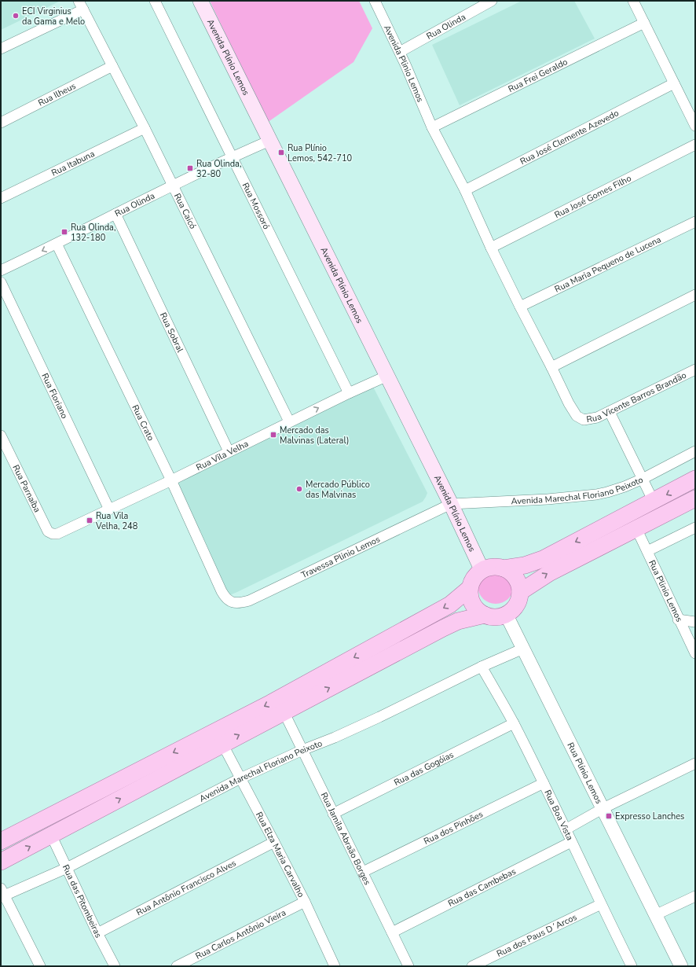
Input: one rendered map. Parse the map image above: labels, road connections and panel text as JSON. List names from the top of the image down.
{
  "streets": {
    "main road": ["Avenida Plínio Lemos"],
    "street": [
      "Rua Olinda",
      "Avenida Plinio Lemos",
      "Rua Frei Geraldo",
      "Rua Ilheus",
      "Rua José Clemente Azevedo",
      "Rua Itabuna",
      "Rua José Gomes Filho",
      "Rua Mossoró",
      "Rua Caicó",
      "Rua Maria Pequeno de Lucena",
      "Rua Sobral",
      "Rua Floriano",
      "Rua Vicente Barros Brandão",
      "Rua Crato",
      "Rua Vila Velha",
      "Rua Parnaíba",
      "Avenida Marechal Floriano Peixoto",
      "Travessa Plinio Lemos",
      "Rua Plinio Lemos",
      "Rua das Gogóias",
      "Rua Plínio Lemos",
      "Rua Boa Vista",
      "Rua dos Pinhões",
      "Rua Jamila Abraão Borges",
      "Rua Elza Maria Carvalho",
      "Rua Antônio Francisco Alves",
      "Rua das Cambebas",
      "Rua das Pitombeiras",
      "Rua Carlos Antônio Vieira",
      "Rua dos Paus D´Arcos"
    ]
  },
  "crossings": [
    ["Rua Olinda", "Avenida Plínio Lemos"],
    ["Rua Olinda", "Avenida Plinio Lemos"],
    ["Rua Olinda", "Rua Mossoró"],
    ["Rua Olinda", "Rua Caicó"],
    ["Rua Olinda", "Rua Sobral"],
    ["Rua Olinda", "Rua Crato"],
    ["Avenida Plínio Lemos", "Rua Vila Velha"],
    ["Avenida Plínio Lemos", "Avenida Marechal Floriano Peixoto"],
    ["Avenida Plínio Lemos", "Travessa Plinio Lemos"],
    ["Avenida Plínio Lemos", "Rua Plínio Lemos"],
    ["Avenida Plinio Lemos", "Rua Frei Geraldo"],
    ["Rua Ilheus", "Rua Caicó"],
    ["Rua Itabuna", "Rua Caicó"],
    ["Rua Mossoró", "Rua Vila Velha"],
    ["Rua Caicó", "Rua Vila Velha"],
    ["Rua Sobral", "Rua Vila Velha"],
    ["Rua Floriano", "Rua Vila Velha"],
    ["Rua Crato", "Rua Vila Velha"],
    ["Rua Crato", "Travessa Plinio Lemos"],
    ["Rua Vila Velha", "Rua Parnaíba"],
    ["Avenida Marechal Floriano Peixoto", "Travessa Plinio Lemos"],
    ["Avenida Marechal Floriano Peixoto", "Rua Plínio Lemos"],
    ["Avenida Marechal Floriano Peixoto", "Rua Boa Vista"],
    ["Avenida Marechal Floriano Peixoto", "Rua Jamila Abraão Borges"],
    ["Avenida Marechal Floriano Peixoto", "Rua Elza Maria Carvalho"],
    ["Avenida Marechal Floriano Peixoto", "Rua das Pitombeiras"],
    ["Rua das Gogóias", "Rua Boa Vista"],
    ["Rua das Gogóias", "Rua Jamila Abraão Borges"],
    ["Rua Boa Vista", "Rua dos Pinhões"],
    ["Rua Boa Vista", "Rua das Cambebas"],
    ["Rua Boa Vista", "Rua dos Paus D´Arcos"],
    ["Rua dos Pinhões", "Rua Jamila Abraão Borges"],
    ["Rua Jamila Abraão Borges", "Rua das Cambebas"],
    ["Rua Elza Maria Carvalho", "Rua Antônio Francisco Alves"],
    ["Rua Elza Maria Carvalho", "Rua Carlos Antônio Vieira"],
    ["Rua Antônio Francisco Alves", "Rua das Pitombeiras"]
  ],
  "places": {
    "other": ["ECI Virginius da Gama e Melo", "Mercado Público das Malvinas"],
    "transit": [
      "Rua Plínio Lemos, 542-710",
      "Rua Olinda, 32-80",
      "Rua Olinda, 132-180",
      "Mercado das Malvinas (Lateral)",
      "Rua Vila Velha, 248",
      "Expresso Lanches"
    ]
  }
}
